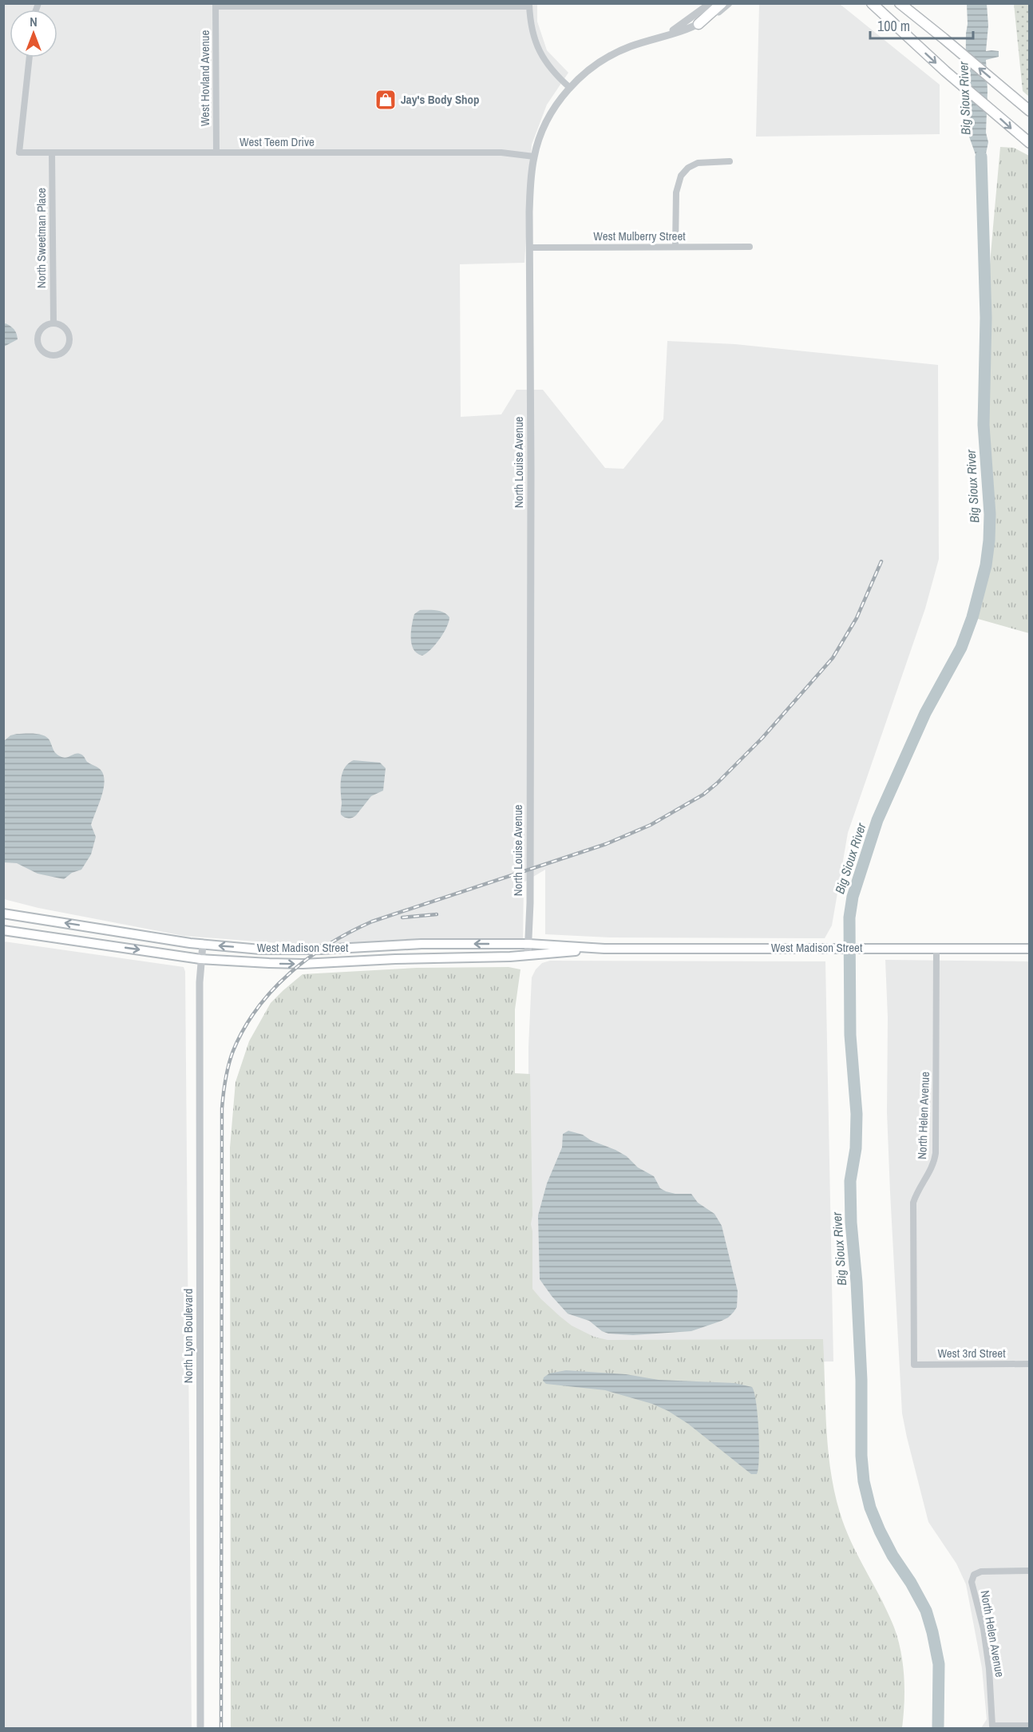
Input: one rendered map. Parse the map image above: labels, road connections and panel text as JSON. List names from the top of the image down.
{
  "streets": {
    "main road": ["West Madison Street"],
    "street": [
      "West Hovland Avenue",
      "West Teem Drive",
      "West Mulberry Street",
      "North Sweetman Place",
      "North Louise Avenue",
      "North Helen Avenue",
      "North Lyon Boulevard",
      "West 3rd Street"
    ]
  },
  "crossings": [
    ["West Hovland Avenue", "West Teem Drive"],
    ["West Teem Drive", "North Sweetman Place"],
    ["West Teem Drive", "North Louise Avenue"],
    ["West Mulberry Street", "North Louise Avenue"],
    ["North Louise Avenue", "West Madison Street"],
    ["West Madison Street", "North Helen Avenue"],
    ["West Madison Street", "North Lyon Boulevard"],
    ["North Helen Avenue", "West 3rd Street"]
  ],
  "water": ["Big Sioux River"],
  "places": {
    "shop": ["Jay's Body Shop"]
  },
  "scale_bar": "100 m",
  "north": "top"
}
